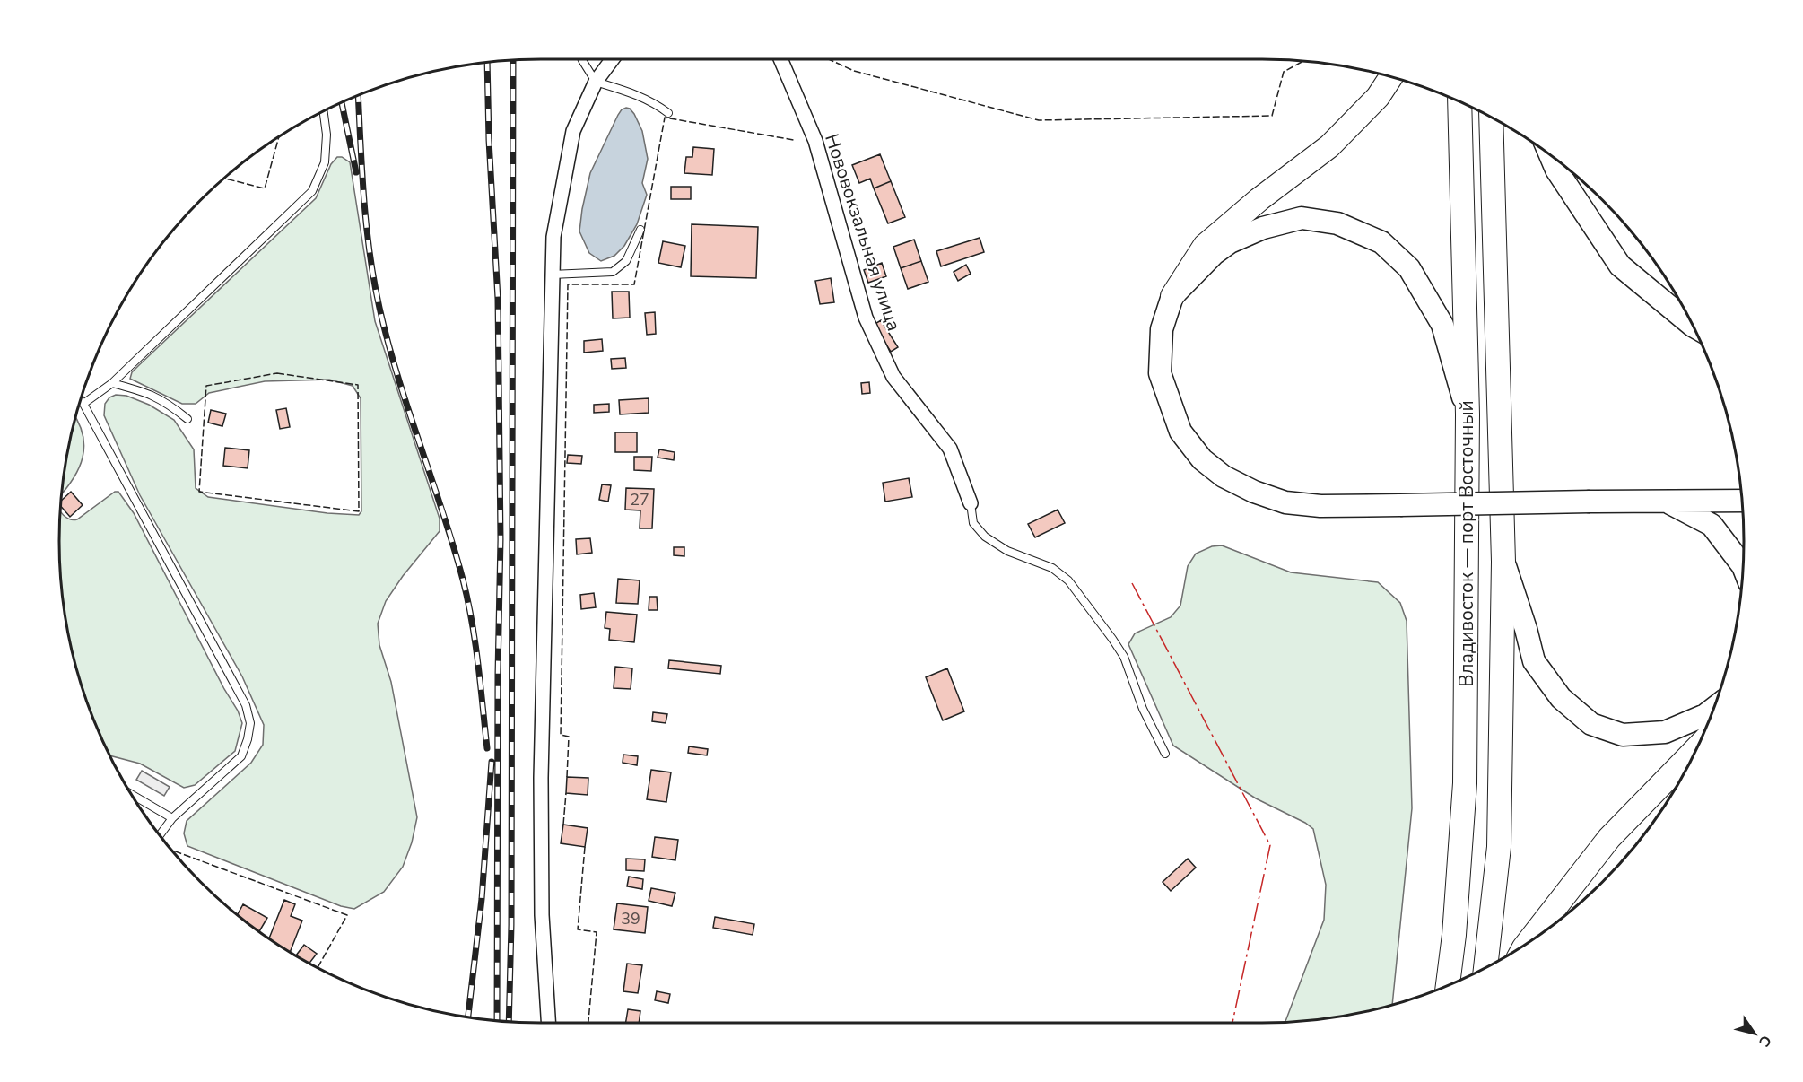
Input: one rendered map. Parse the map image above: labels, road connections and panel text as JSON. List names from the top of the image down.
{
  "streets": {
    "highway": ["Владивосток — порт Восточный"],
    "street": ["Нововокзальная улица"]
  },
  "house_numbers": ["27", "39"],
  "north": "bottom right"
}
